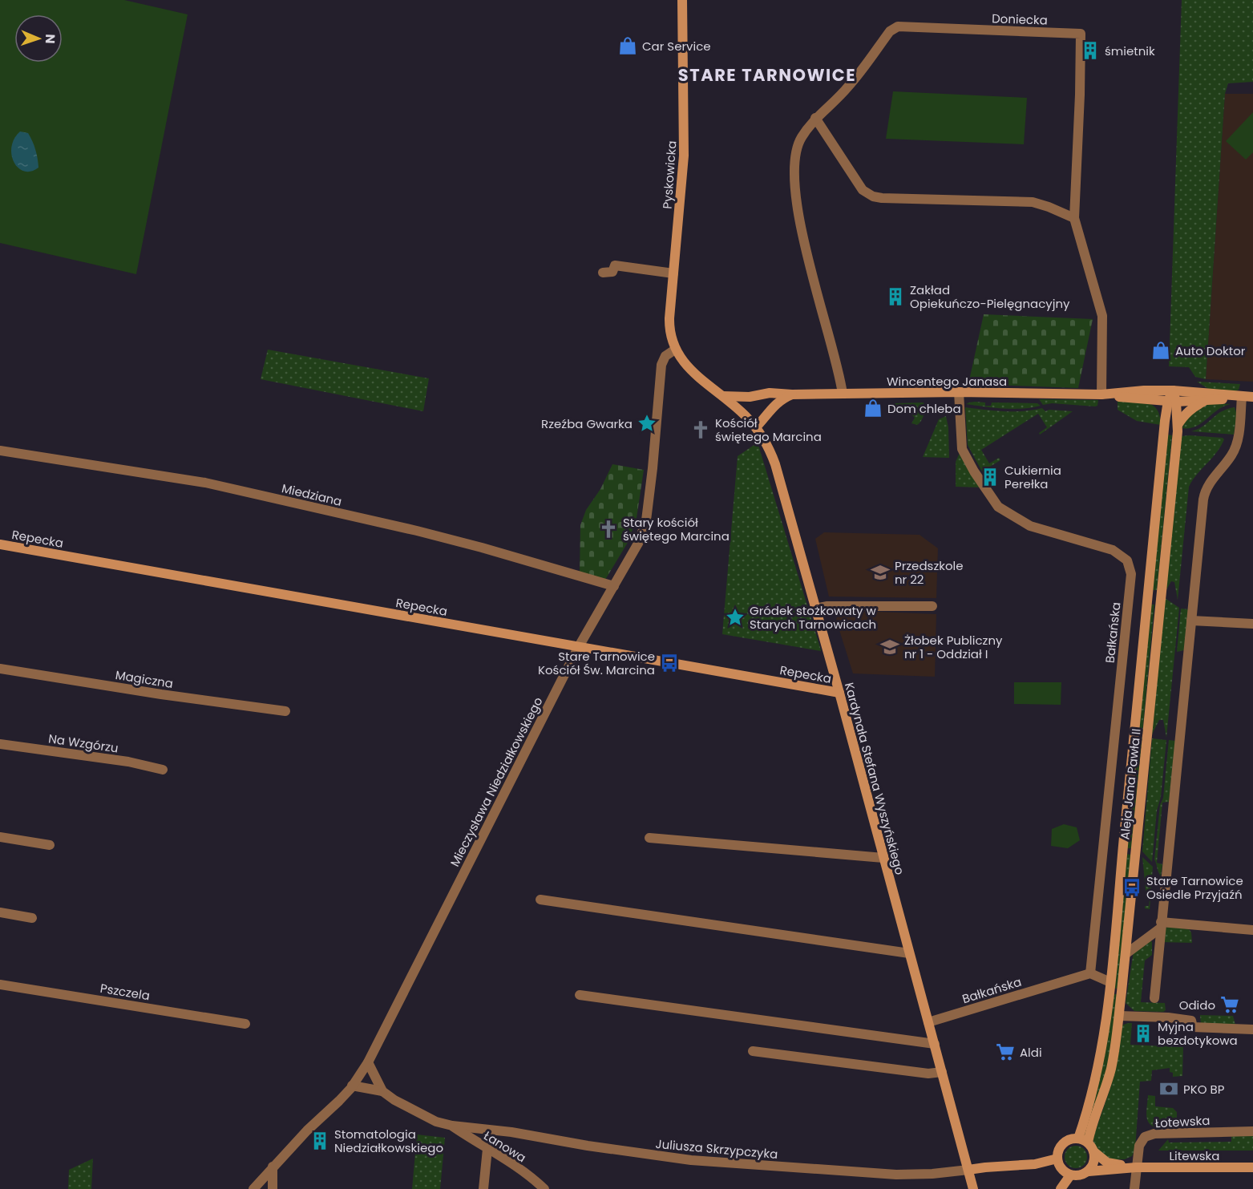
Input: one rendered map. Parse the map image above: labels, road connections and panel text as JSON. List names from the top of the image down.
{
  "streets": {
    "street": [
      "Doniecka",
      "Pyskowicka",
      "Wincentego Janasa",
      "Miedziana",
      "Repecka",
      "Bałkańska",
      "Magiczna",
      "Na Wzgórzu",
      "Kardynała Stefana Wyszyńskiego",
      "Mieczysława Niedziałkowskiego",
      "Aleja Jana Pawła II",
      "Pszczela",
      "Łotewska",
      "Łanowa",
      "Juliusza Skrzypczyka",
      "Litewska"
    ]
  },
  "crossings": [
    ["Doniecka", "Wincentego Janasa"],
    ["Pyskowicka", "Kardynała Stefana Wyszyńskiego"],
    ["Pyskowicka", "Mieczysława Niedziałkowskiego"],
    ["Wincentego Janasa", "Bałkańska"],
    ["Wincentego Janasa", "Kardynała Stefana Wyszyńskiego"],
    ["Wincentego Janasa", "Aleja Jana Pawła II"],
    ["Miedziana", "Mieczysława Niedziałkowskiego"],
    ["Repecka", "Kardynała Stefana Wyszyńskiego"],
    ["Repecka", "Mieczysława Niedziałkowskiego"],
    ["Bałkańska", "Kardynała Stefana Wyszyńskiego"],
    ["Kardynała Stefana Wyszyńskiego", "Mieczysława Niedziałkowskiego"],
    ["Kardynała Stefana Wyszyńskiego", "Juliusza Skrzypczyka"],
    ["Mieczysława Niedziałkowskiego", "Juliusza Skrzypczyka"],
    ["Aleja Jana Pawła II", "Juliusza Skrzypczyka"],
    ["Aleja Jana Pawła II", "Litewska"],
    ["Łotewska", "Litewska"],
    ["Łanowa", "Juliusza Skrzypczyka"],
    ["Juliusza Skrzypczyka", "Litewska"]
  ],
  "districts": ["STARE TARNOWICE"],
  "places": {
    "shop": ["Car Service", "Auto Doktor", "Dom chleba"],
    "building": [
      "śmietnik",
      "Zakład Opiekuńczo-Pielęgnacyjny",
      "Cukiernia Perełka",
      "Myjna bezdotykowa",
      "Stomatologia Niedziałkowskiego"
    ],
    "place": ["Rzeźba Gwarka", "Gródek stożkowaty w Starych Tarnowicach"],
    "church": ["Kościół świętego Marcina", "Stary kościół świętego Marcina"],
    "school or university": ["Przedszkole nr 22", "Żłobek Publiczny nr 1 - Oddział I"],
    "bus stop": ["Stare Tarnowice Kościół Św. Marcina", "Stare Tarnowice Osiedle Przyjaźń"],
    "supermarket": ["Odido", "Aldi"],
    "bank": ["PKO BP"]
  },
  "north": "right"
}
